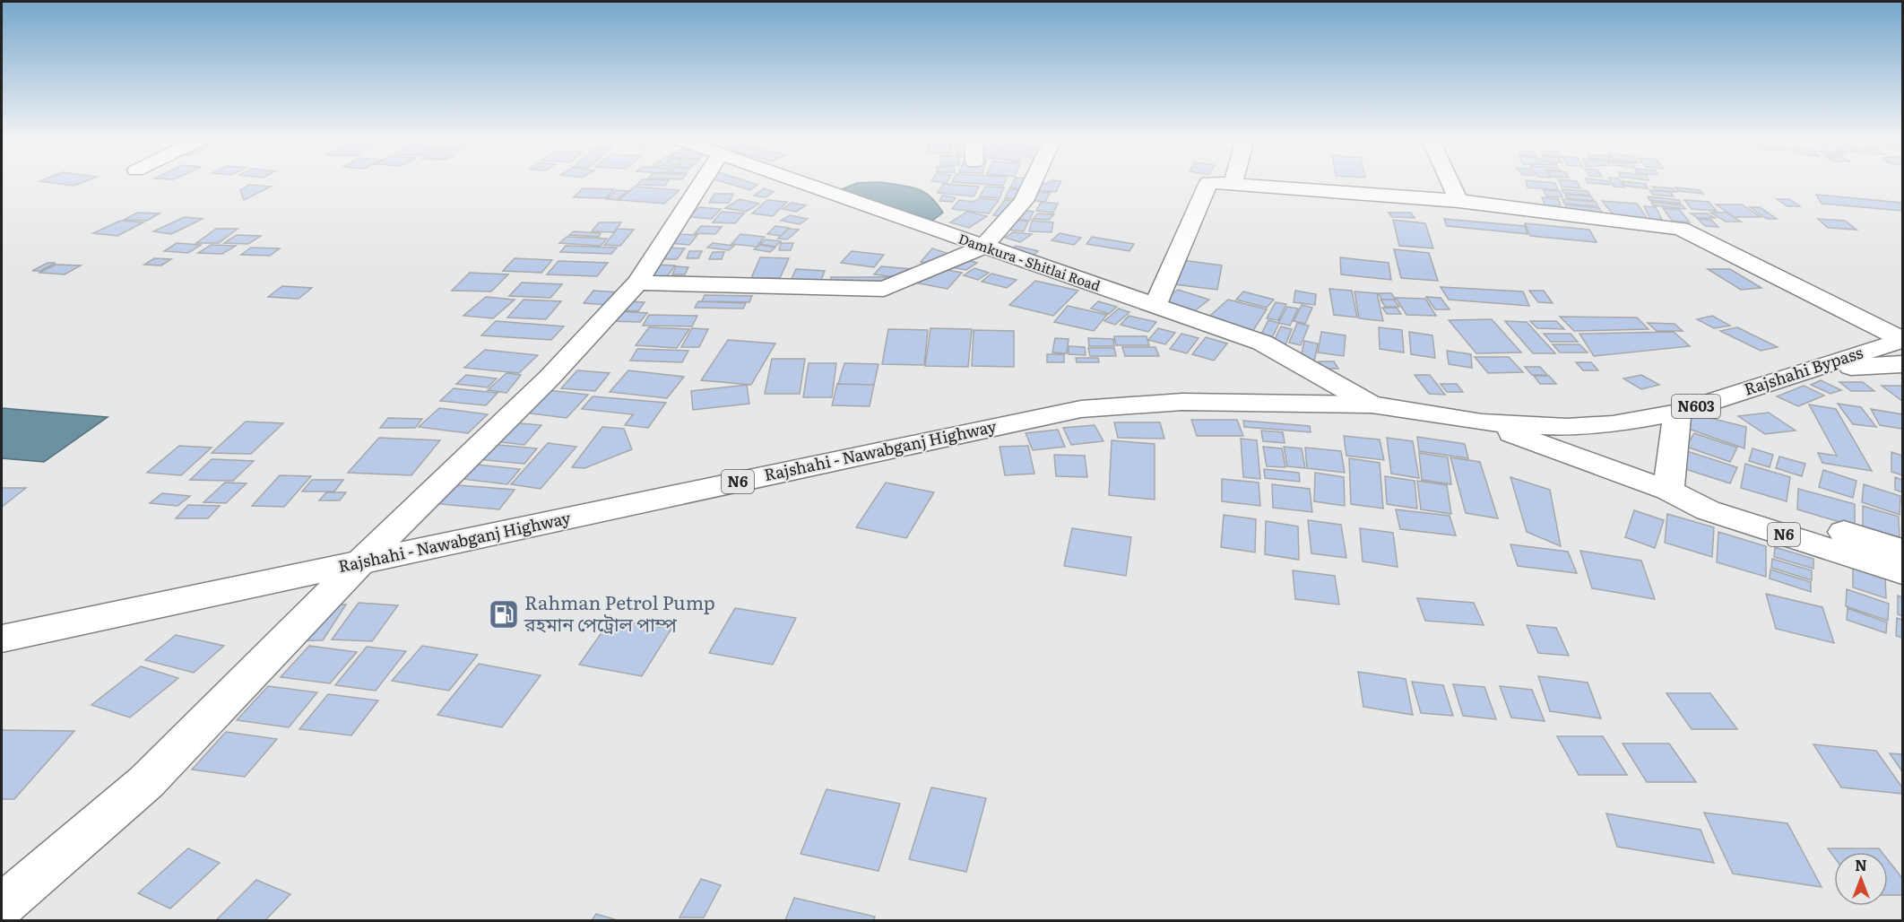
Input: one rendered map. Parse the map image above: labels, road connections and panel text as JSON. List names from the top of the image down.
{
  "streets": {
    "main road": [
      "Damkura - Shitlai Road",
      "Rajshahi Bypass",
      "N603",
      "Rajshahi - Nawabganj Highway",
      "N6"
    ]
  },
  "crossings": [
    ["Damkura - Shitlai Road", "Rajshahi - Nawabganj Highway"],
    ["Rajshahi Bypass", "N603"],
    ["Rajshahi Bypass", "Rajshahi - Nawabganj Highway"],
    ["Rajshahi Bypass", "N6"],
    ["Rajshahi - Nawabganj Highway", "N6"]
  ],
  "places": {
    "fuel station": ["Rahman Petrol Pump রহমান পেট্রোল পাম্প"]
  },
  "north": "top"
}
